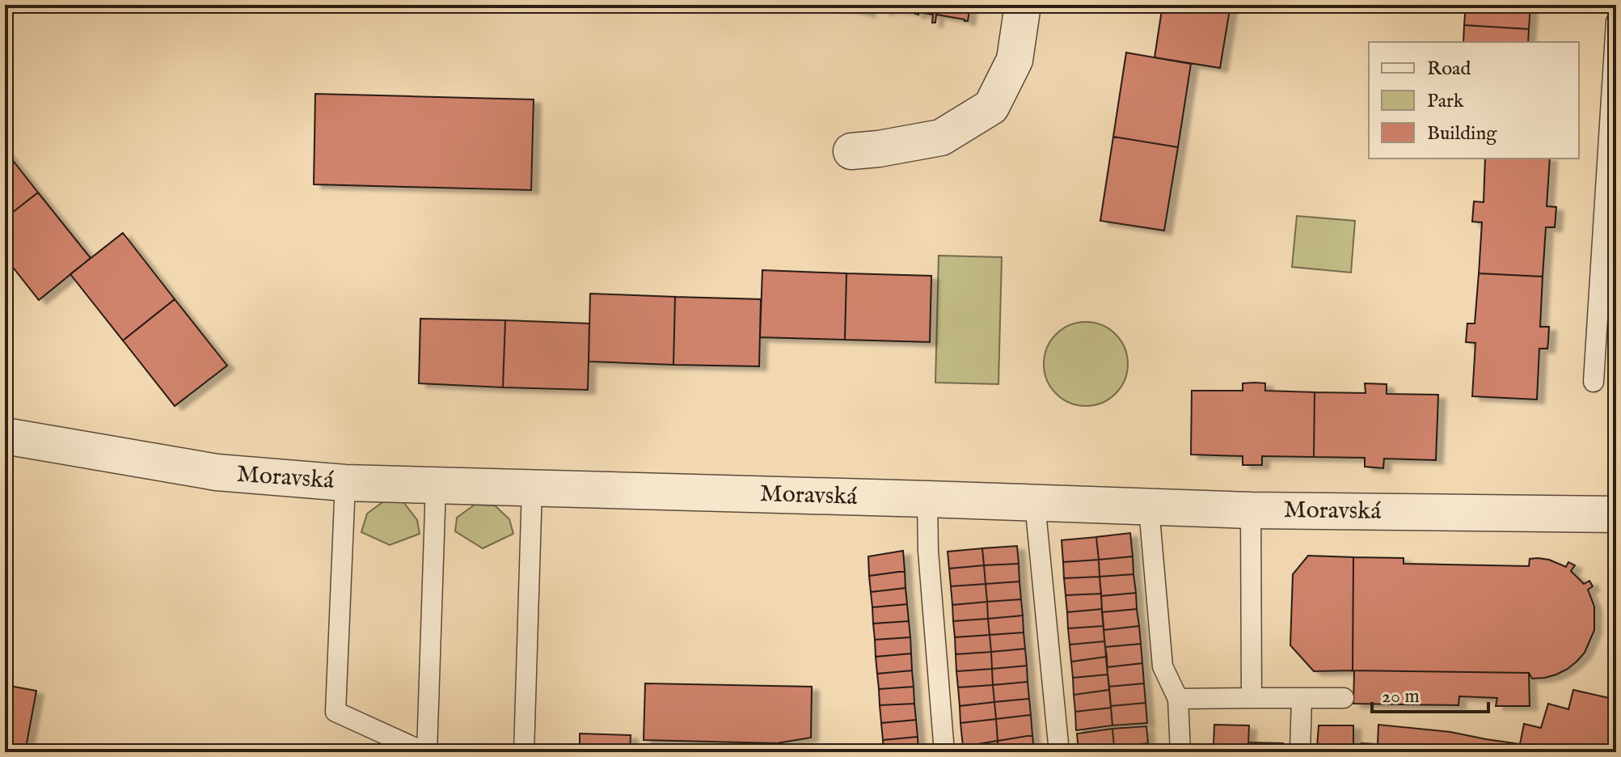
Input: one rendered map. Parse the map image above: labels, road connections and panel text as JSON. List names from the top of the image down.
{
  "streets": {
    "street": ["Moravská"]
  },
  "legend": ["Road", "Park", "Building"],
  "scale_bar": "20 m"
}
